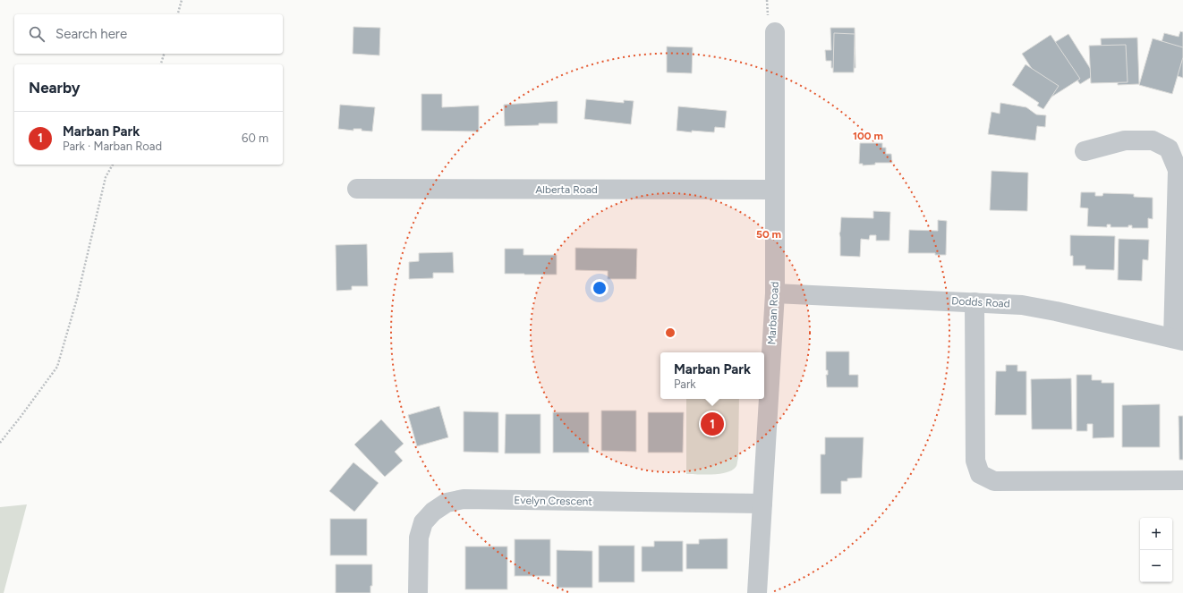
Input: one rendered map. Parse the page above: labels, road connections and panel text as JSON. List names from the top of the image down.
{
  "streets": {
    "street": [
      "Alberta Road",
      "Dodds Road",
      "Marban Road",
      "Evelyn Crescent"
    ]
  },
  "crossings": [
    ["Alberta Road", "Marban Road"],
    ["Dodds Road", "Marban Road"],
    ["Marban Road", "Evelyn Crescent"]
  ],
  "page": {
    "search": "Search here",
    "heading": "Nearby",
    "list": [
      {
        "mark": "1",
        "name": "Marban Park",
        "note": "Park · Marban Road",
        "value": "60 m"
      }
    ],
    "popup": ["Marban Park", "Park"],
    "pins": "1",
    "map_buttons": ["+", "−"]
  },
  "rings": ["100 m", "50 m"]
}
